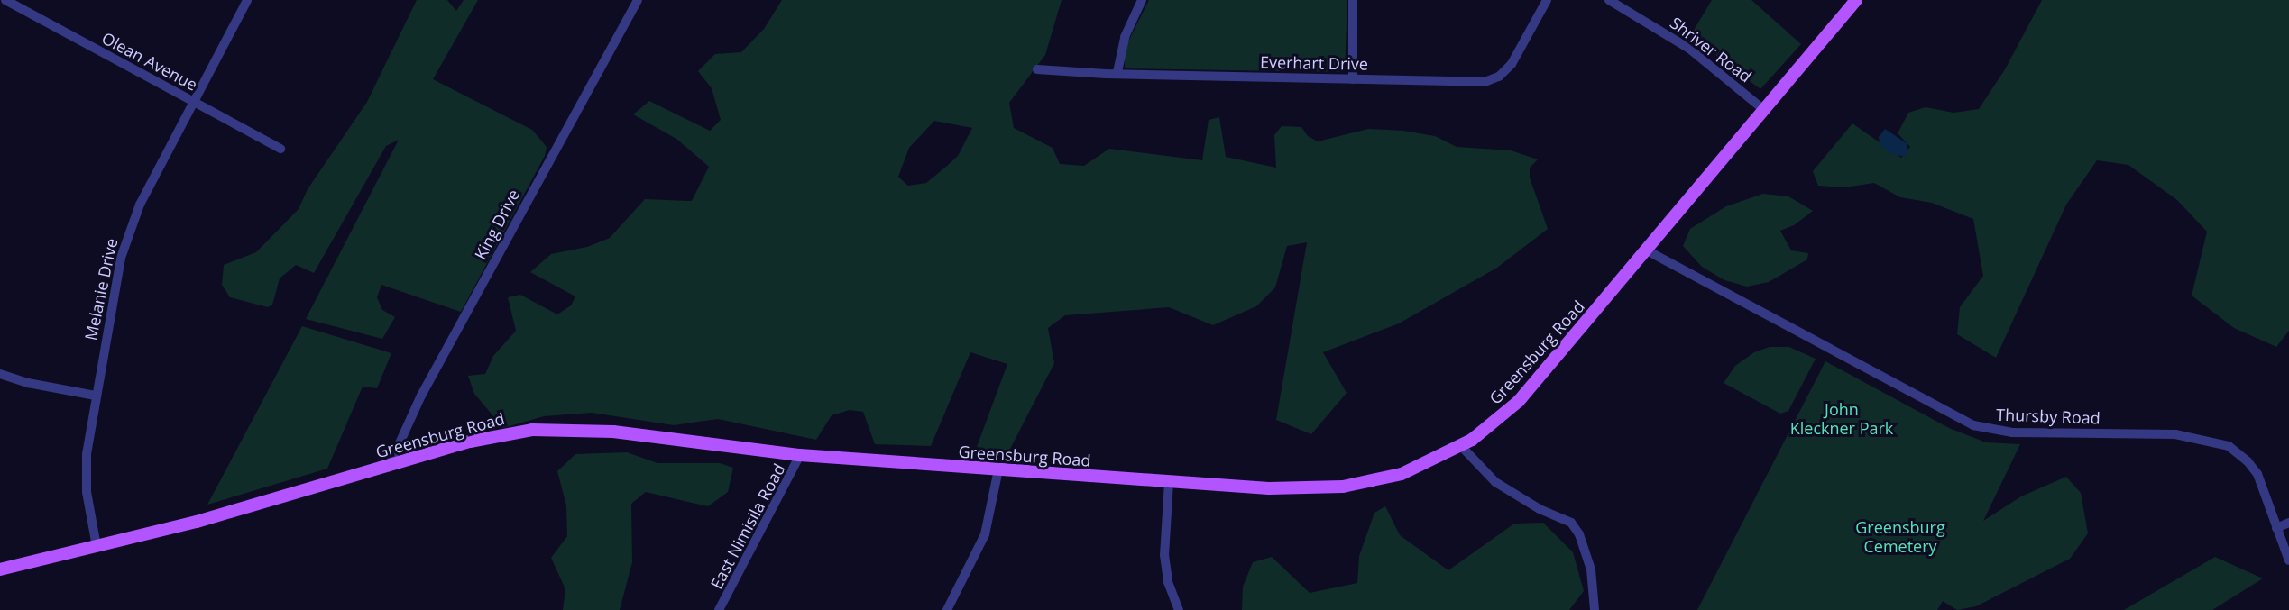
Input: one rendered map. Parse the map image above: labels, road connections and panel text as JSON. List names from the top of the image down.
{
  "streets": {
    "main road": ["Greensburg Road"],
    "street": [
      "Shriver Road",
      "Olean Avenue",
      "Everhart Drive",
      "King Drive",
      "Melanie Drive",
      "Thursby Road",
      "East Nimisila Road"
    ]
  },
  "crossings": [
    ["Shriver Road", "Greensburg Road"],
    ["Olean Avenue", "Melanie Drive"],
    ["King Drive", "Greensburg Road"],
    ["Melanie Drive", "Greensburg Road"],
    ["Greensburg Road", "Thursby Road"],
    ["Greensburg Road", "East Nimisila Road"]
  ],
  "parks": ["John Kleckner Park", "Greensburg Cemetery"]
}
